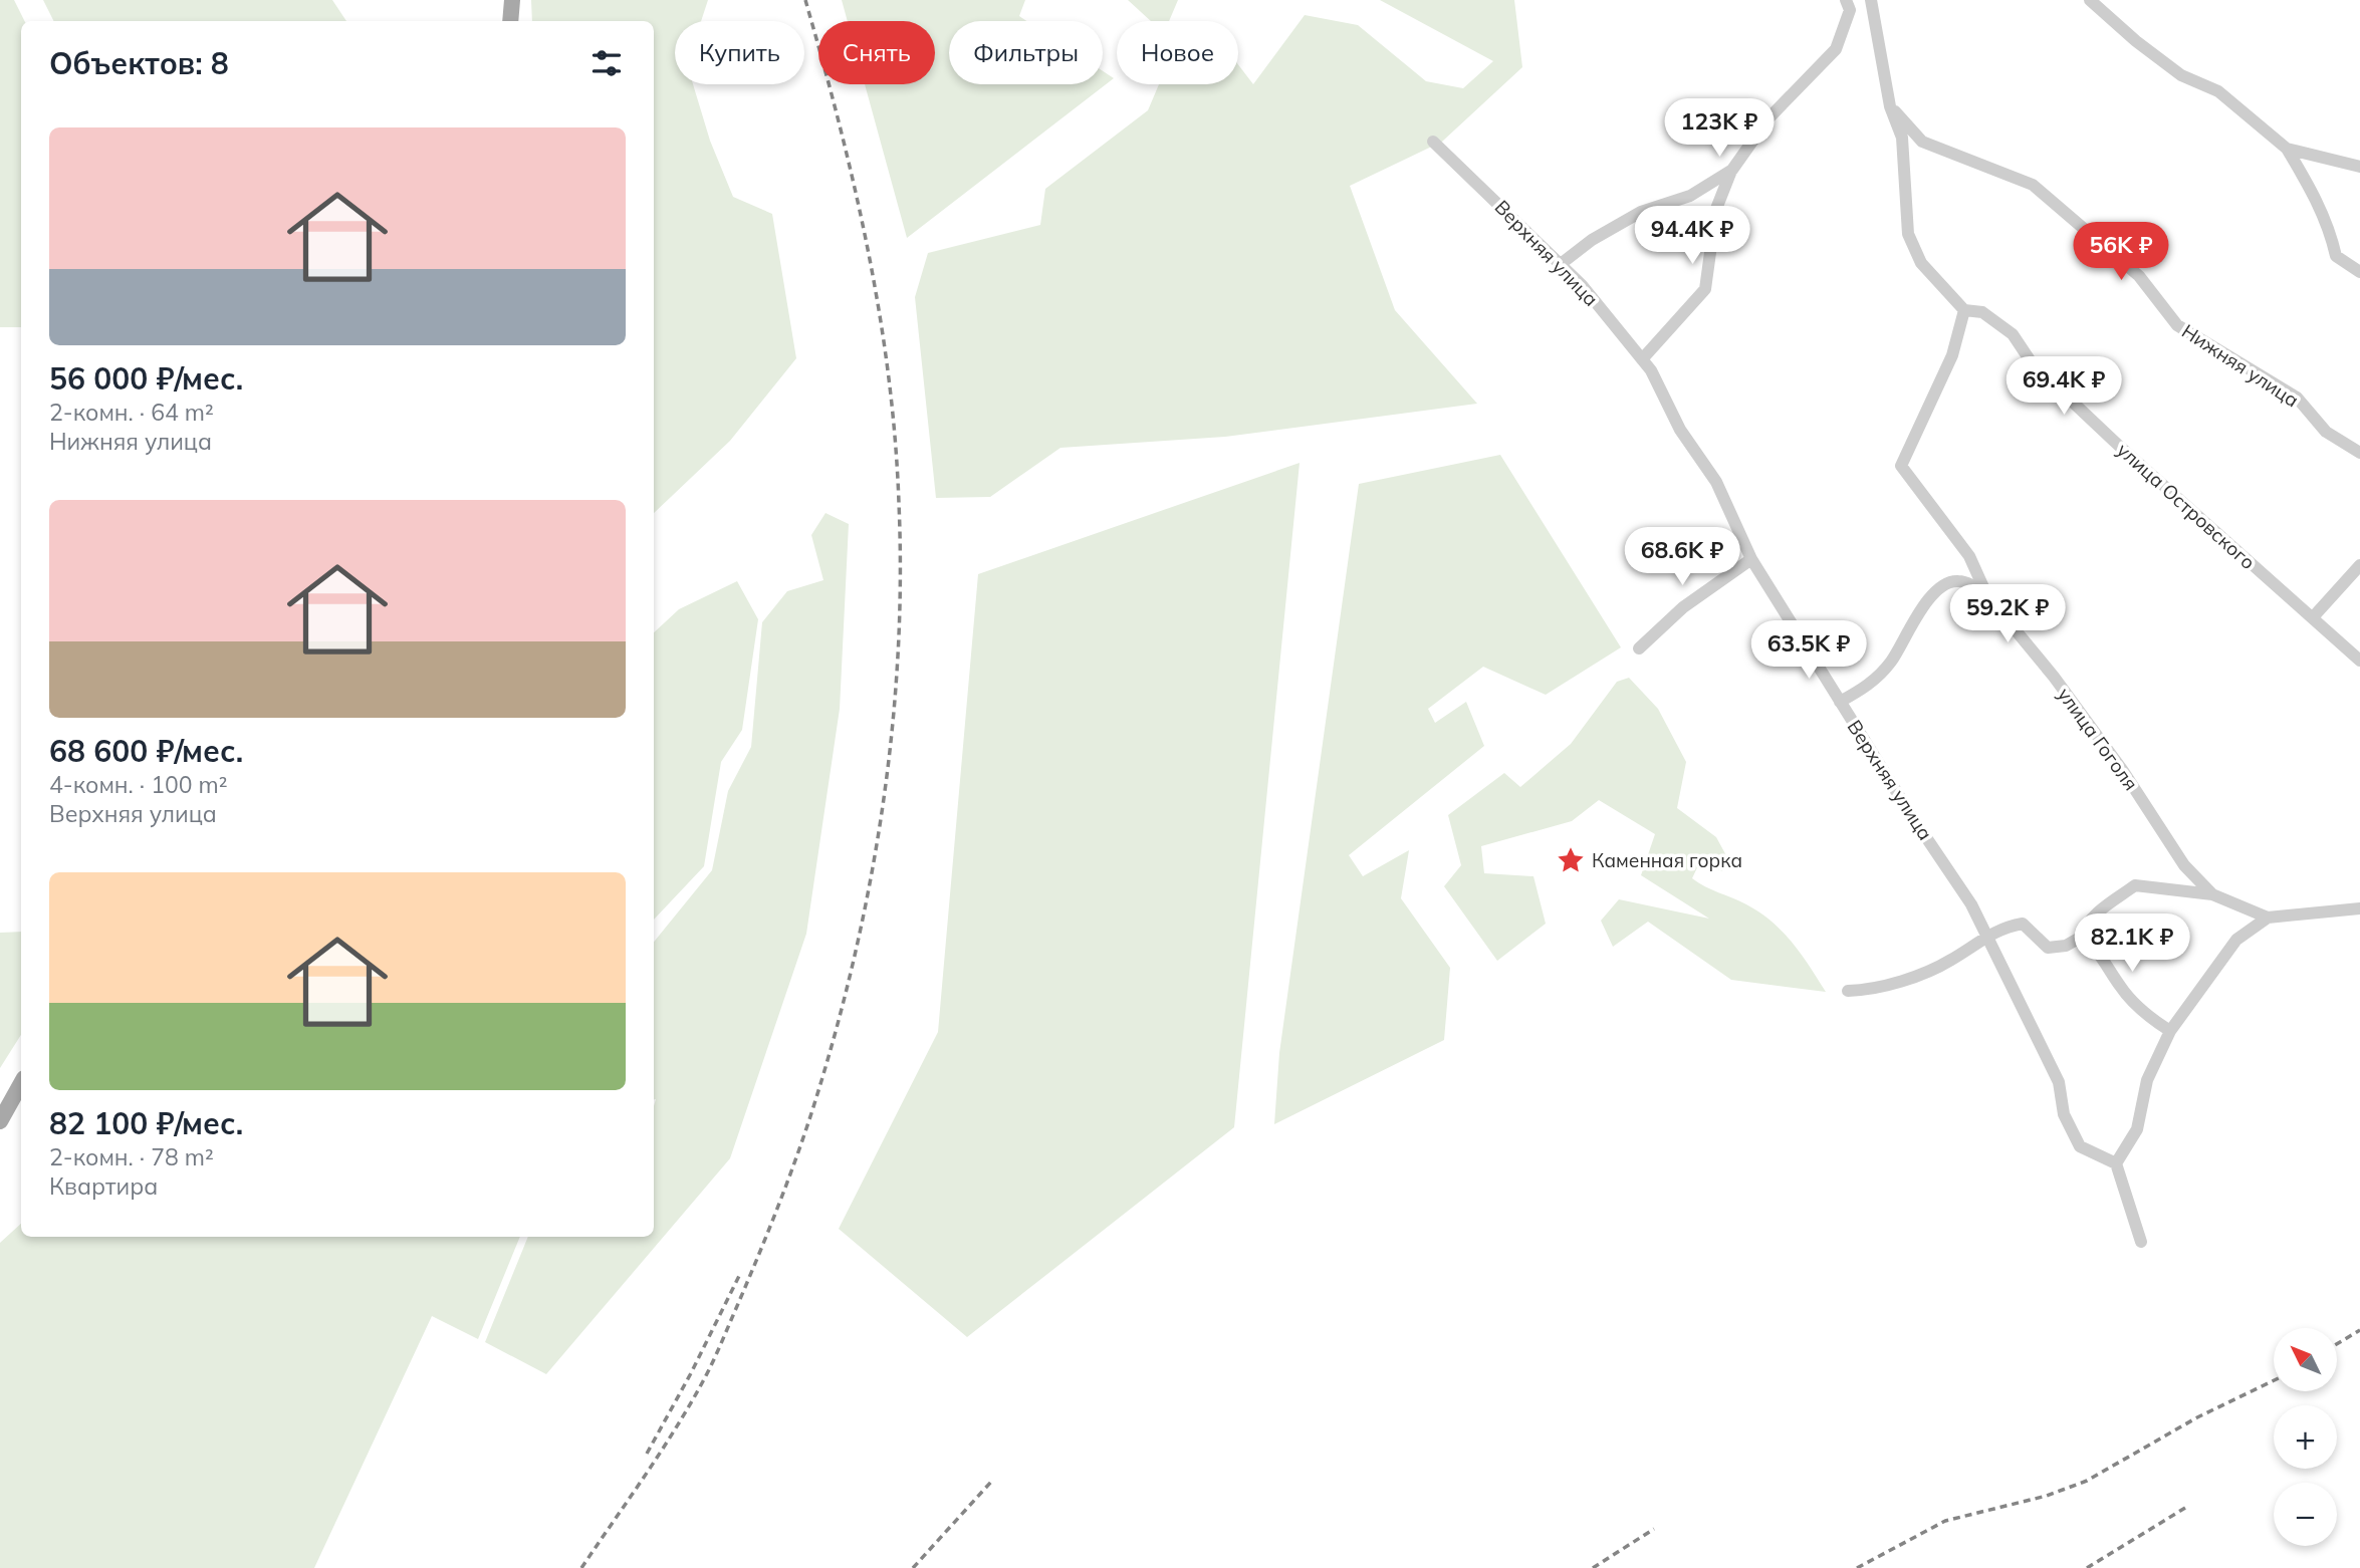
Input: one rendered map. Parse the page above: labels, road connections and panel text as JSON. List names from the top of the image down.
{
  "streets": {
    "street": [
      "Верхняя улица",
      "Нижняя улица",
      "улица Островского",
      "улица Гоголя"
    ]
  },
  "crossings": [
    ["Нижняя улица", "улица Островского"],
    ["улица Островского", "улица Гоголя"]
  ],
  "places": {
    "place": ["Каменная горка"]
  },
  "north": "top left",
  "page": {
    "chip": [
      "Купить",
      "Снять",
      "Фильтры",
      "Новое"
    ],
    "heading": "Объектов: 8",
    "price": [
      "123K ₽",
      "94.4K ₽",
      "56K ₽",
      "69.4K ₽",
      "68.6K ₽",
      "59.2K ₽",
      "63.5K ₽",
      "82.1K ₽"
    ],
    "list": [
      {
        "name": "56 000 ₽/мес.",
        "note": "2-комн. · 64 m² · Нижняя улица"
      },
      {
        "name": "68 600 ₽/мес.",
        "note": "4-комн. · 100 m² · Верхняя улица"
      },
      {
        "name": "82 100 ₽/мес.",
        "note": "2-комн. · 78 m² · Квартира"
      }
    ],
    "map_buttons": ["+", "−"]
  }
}
